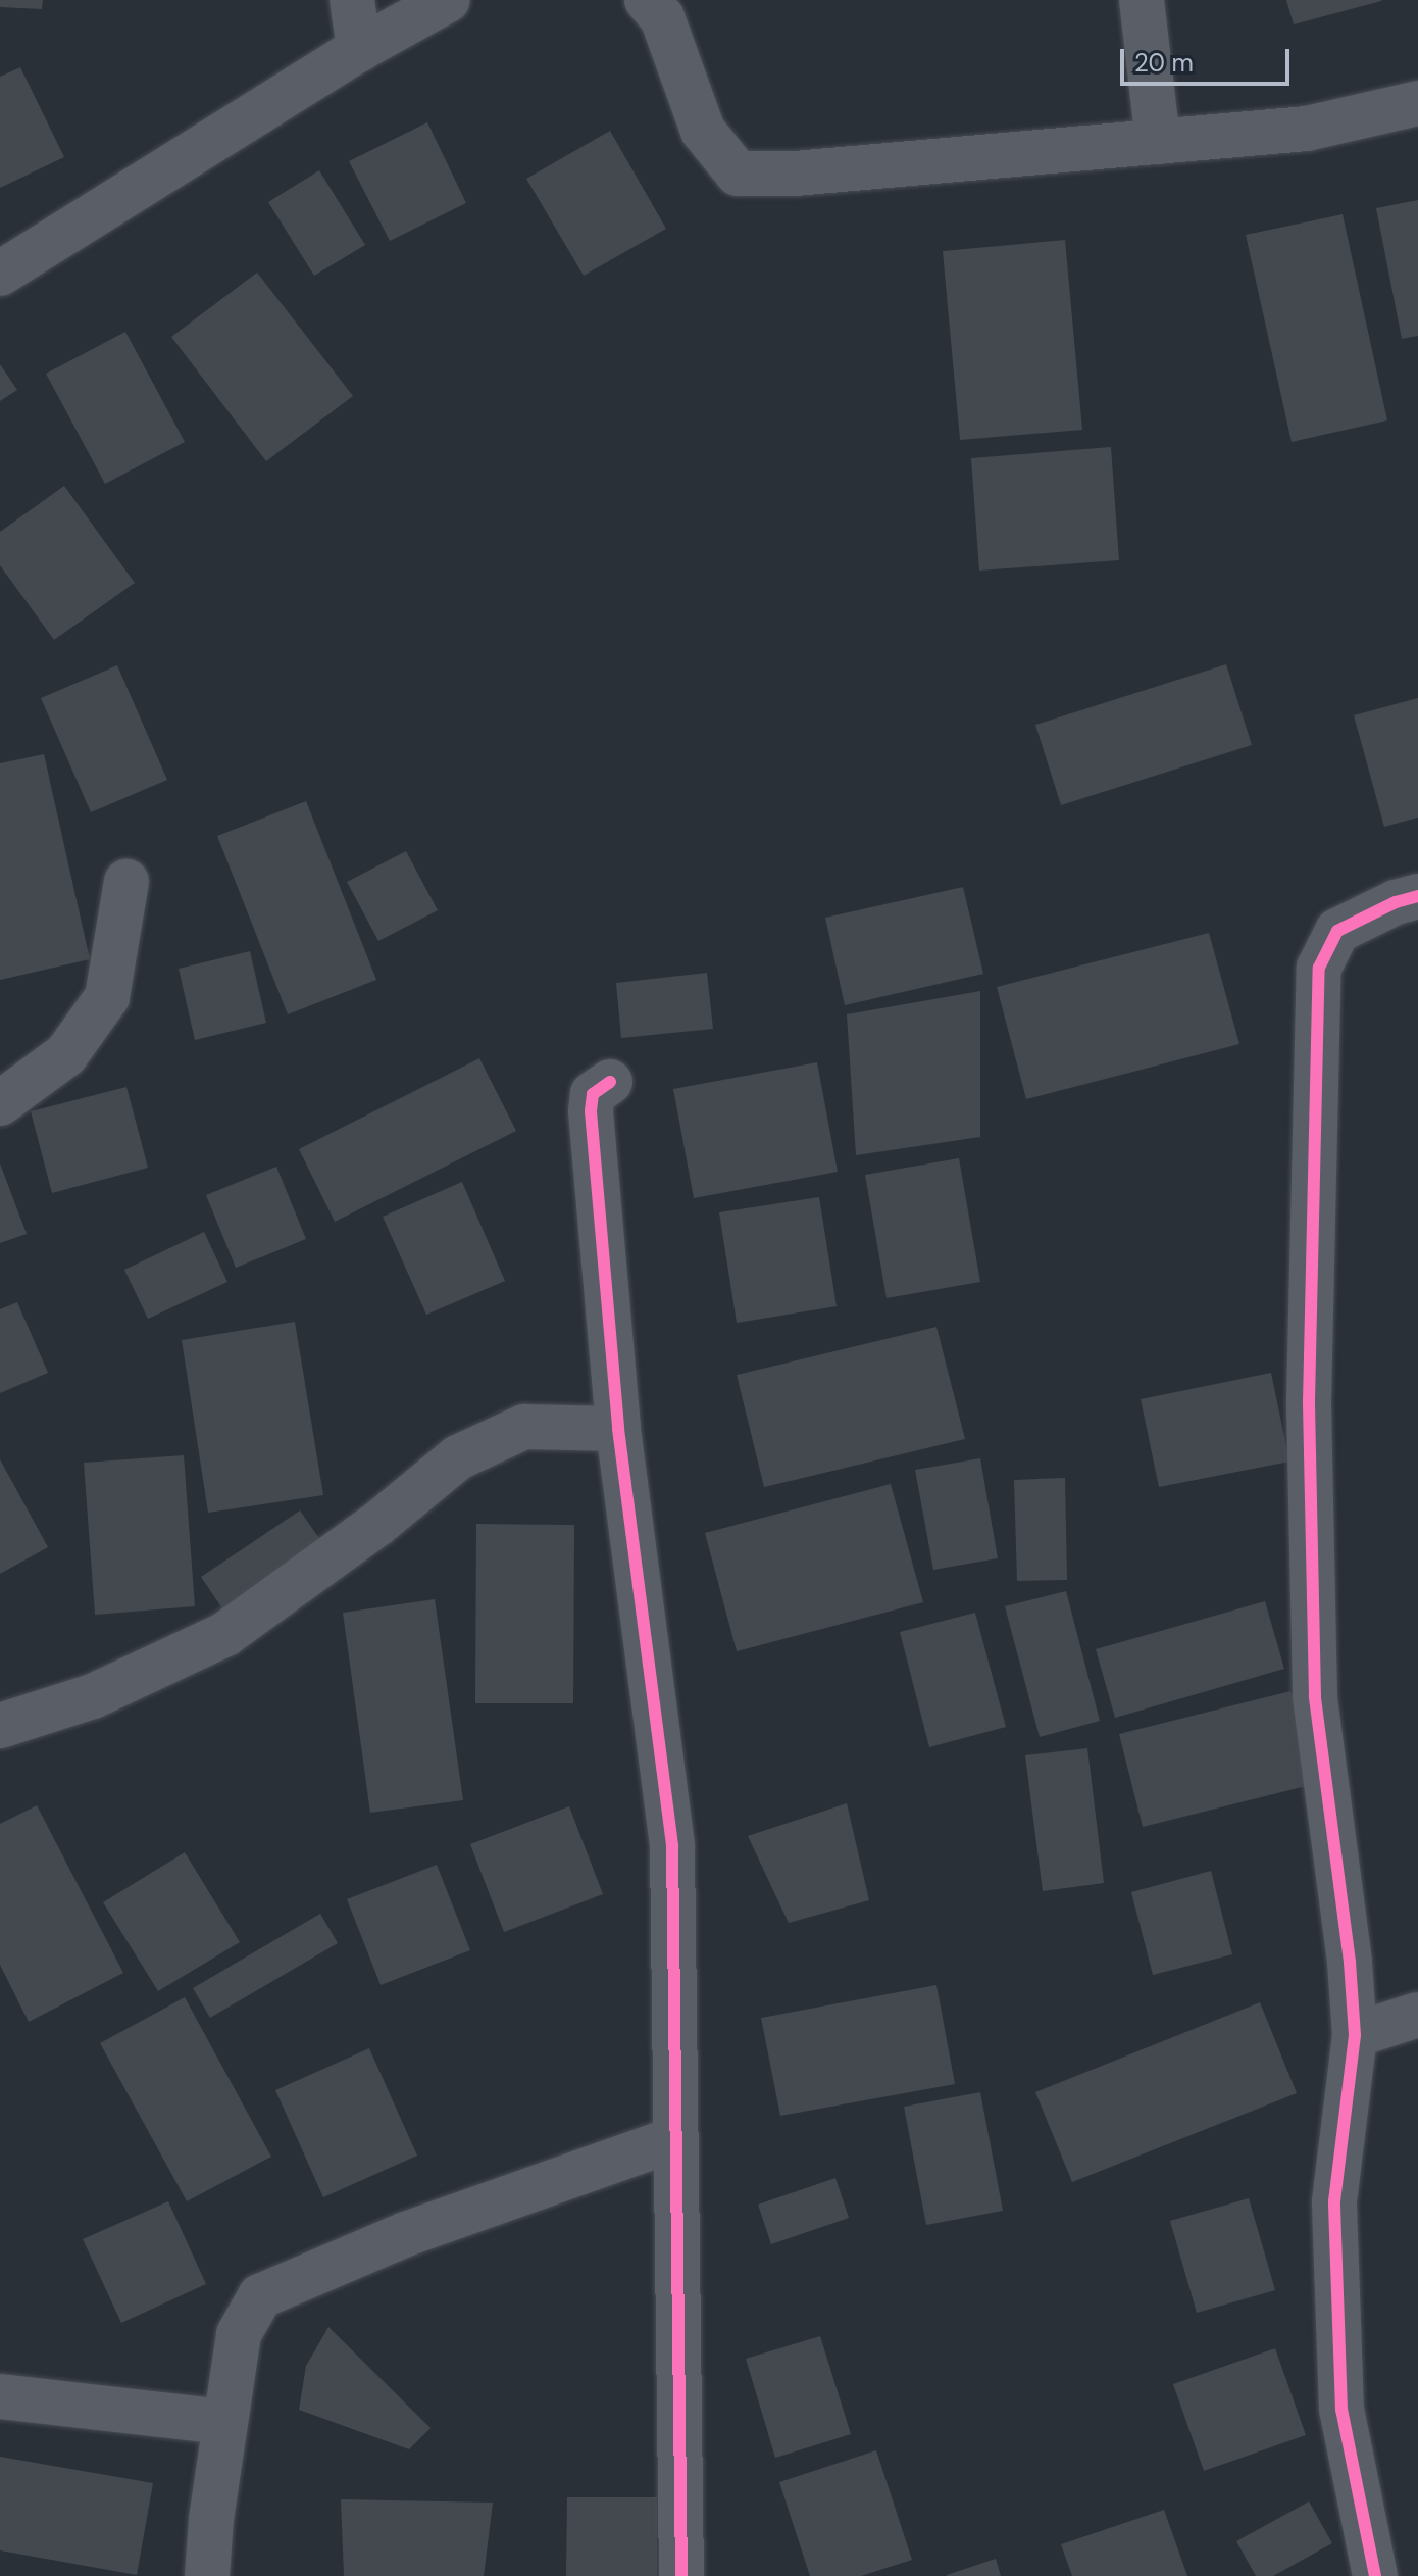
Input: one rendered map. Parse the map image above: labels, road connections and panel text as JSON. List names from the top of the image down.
{
  "scale_bar": "20 m"
}
